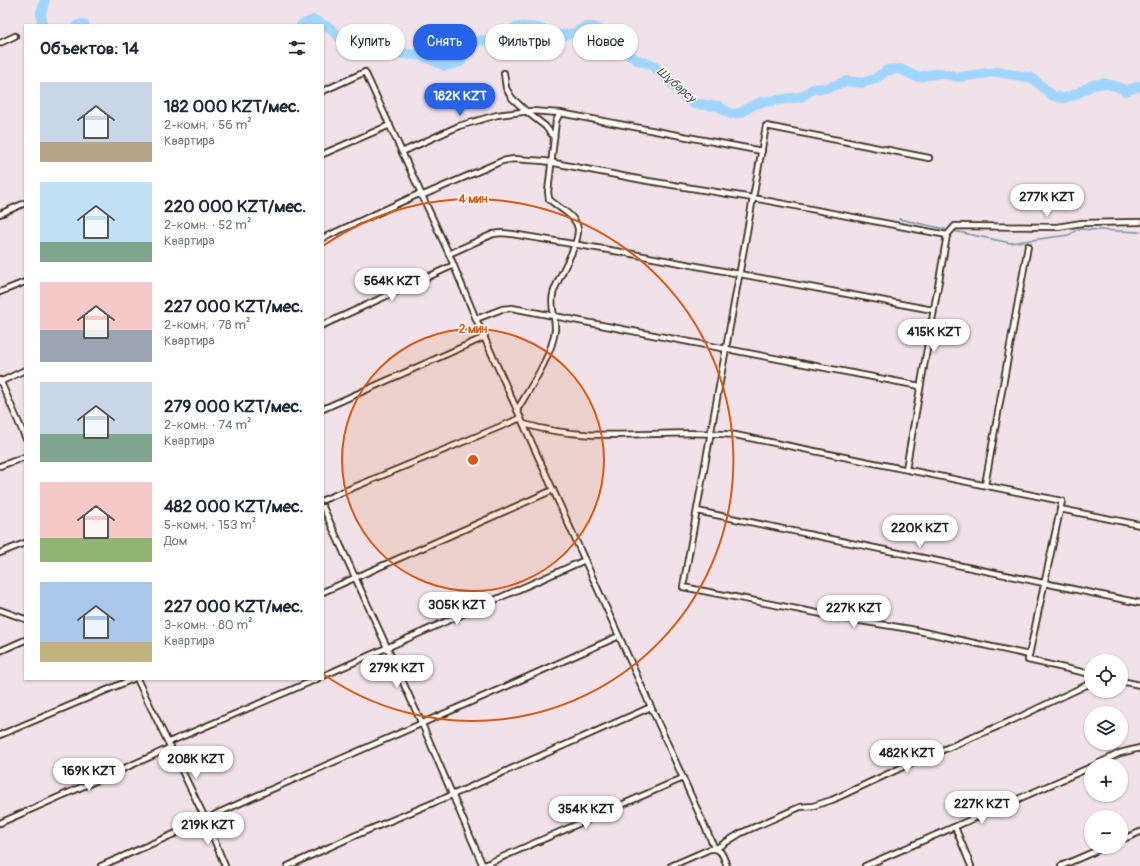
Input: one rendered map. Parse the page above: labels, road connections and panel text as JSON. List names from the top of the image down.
{
  "water": ["Шұбарсу"],
  "page": {
    "chip": [
      "Купить",
      "Снять",
      "Фильтры",
      "Новое"
    ],
    "heading": "Объектов: 14",
    "list": [
      {
        "name": "182 000 KZT/мес.",
        "note": "2-комн. · 56 m² · Квартира"
      },
      {
        "name": "220 000 KZT/мес.",
        "note": "2-комн. · 52 m² · Квартира"
      },
      {
        "name": "227 000 KZT/мес.",
        "note": "2-комн. · 78 m² · Квартира"
      },
      {
        "name": "279 000 KZT/мес.",
        "note": "2-комн. · 74 m² · Квартира"
      },
      {
        "name": "482 000 KZT/мес.",
        "note": "5-комн. · 153 m² · Дом"
      },
      {
        "name": "227 000 KZT/мес.",
        "note": "3-комн. · 80 m² · Квартира"
      }
    ],
    "price": [
      "182K KZT",
      "277K KZT",
      "564K KZT",
      "415K KZT",
      "220K KZT",
      "305K KZT",
      "227K KZT",
      "279K KZT",
      "482K KZT",
      "208K KZT",
      "169K KZT",
      "227K KZT",
      "354K KZT",
      "219K KZT"
    ],
    "map_buttons": ["+", "−"]
  },
  "rings": ["4 мин", "2 мин"]
}
